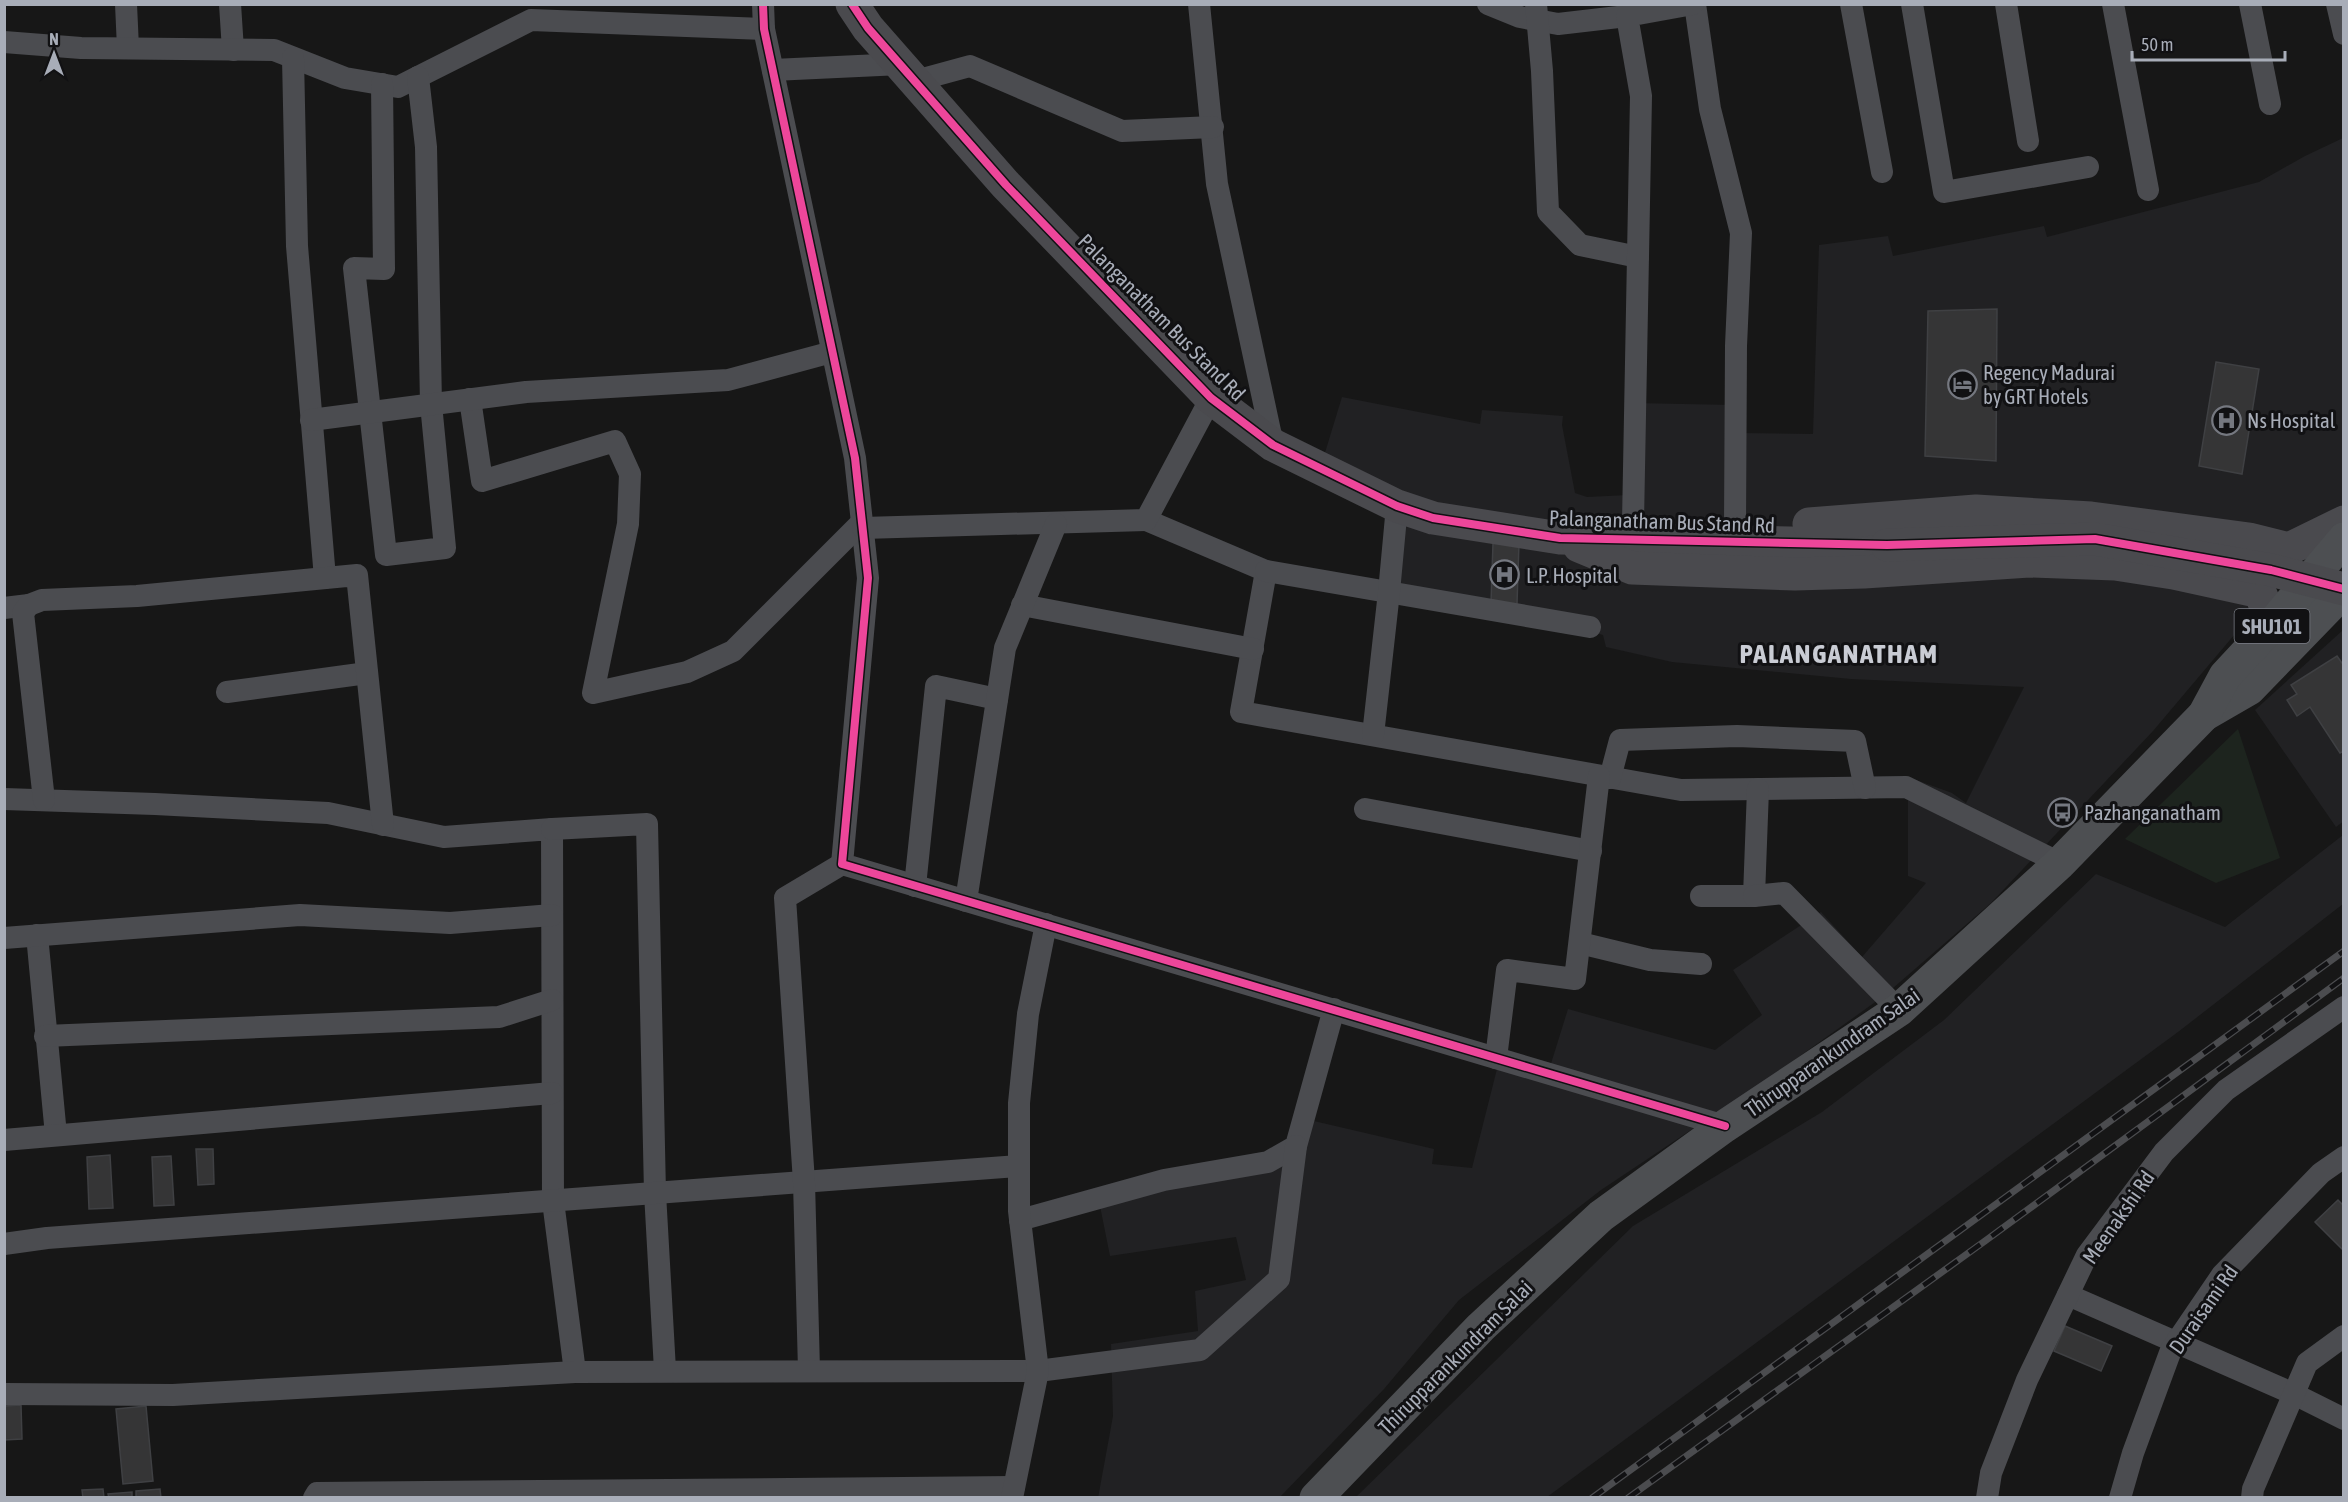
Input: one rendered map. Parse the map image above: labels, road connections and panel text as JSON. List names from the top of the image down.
{
  "streets": {
    "main road": ["SHU101", "Thirupparankundram Salai"],
    "street": ["Palanganatham Bus Stand Rd", "Meenakshi Rd", "Duraisami Rd"]
  },
  "crossings": [
    ["Palanganatham Bus Stand Rd", "Thirupparankundram Salai"]
  ],
  "districts": ["PALANGANATHAM"],
  "places": {
    "hotel": ["Regency Madurai by GRT Hotels"],
    "hospital": ["Ns Hospital", "L.P. Hospital"],
    "bus stop": ["Pazhanganatham"]
  },
  "scale_bar": "50 m",
  "north": "top"
}
